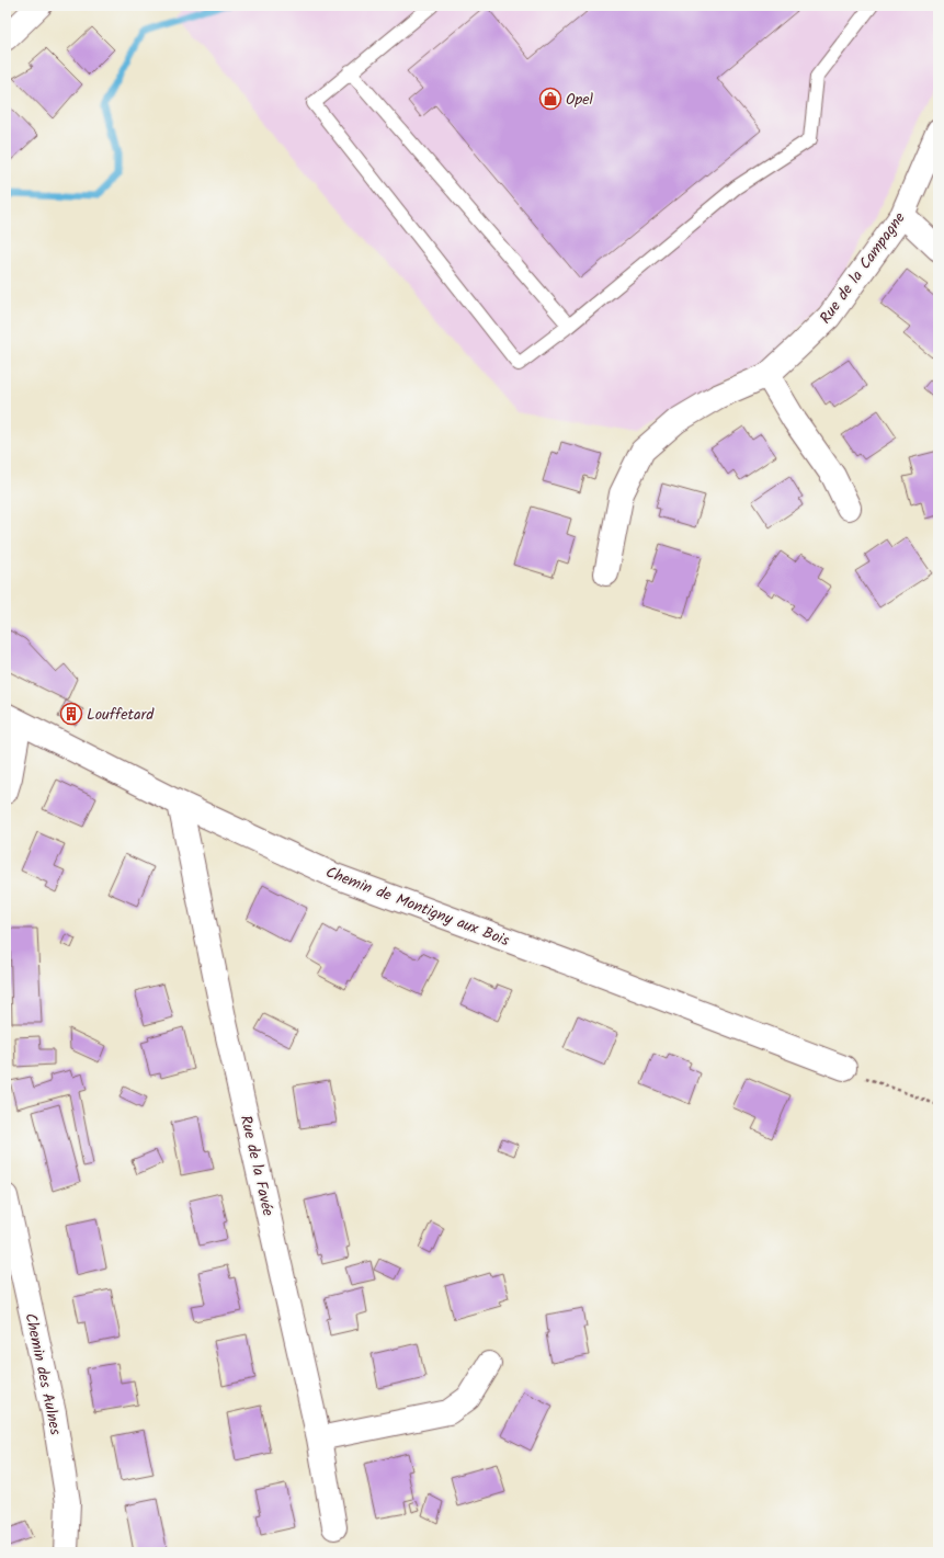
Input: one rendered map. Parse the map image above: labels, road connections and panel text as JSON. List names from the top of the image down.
{
  "streets": {
    "street": [
      "Rue de la Campagne",
      "Chemin de Montigny aux Bois",
      "Rue de la Favée",
      "Chemin des Aulnes"
    ]
  },
  "crossings": [
    ["Chemin de Montigny aux Bois", "Rue de la Favée"]
  ],
  "places": {
    "shop": ["Opel"],
    "building": ["Louffetard"]
  }
}
